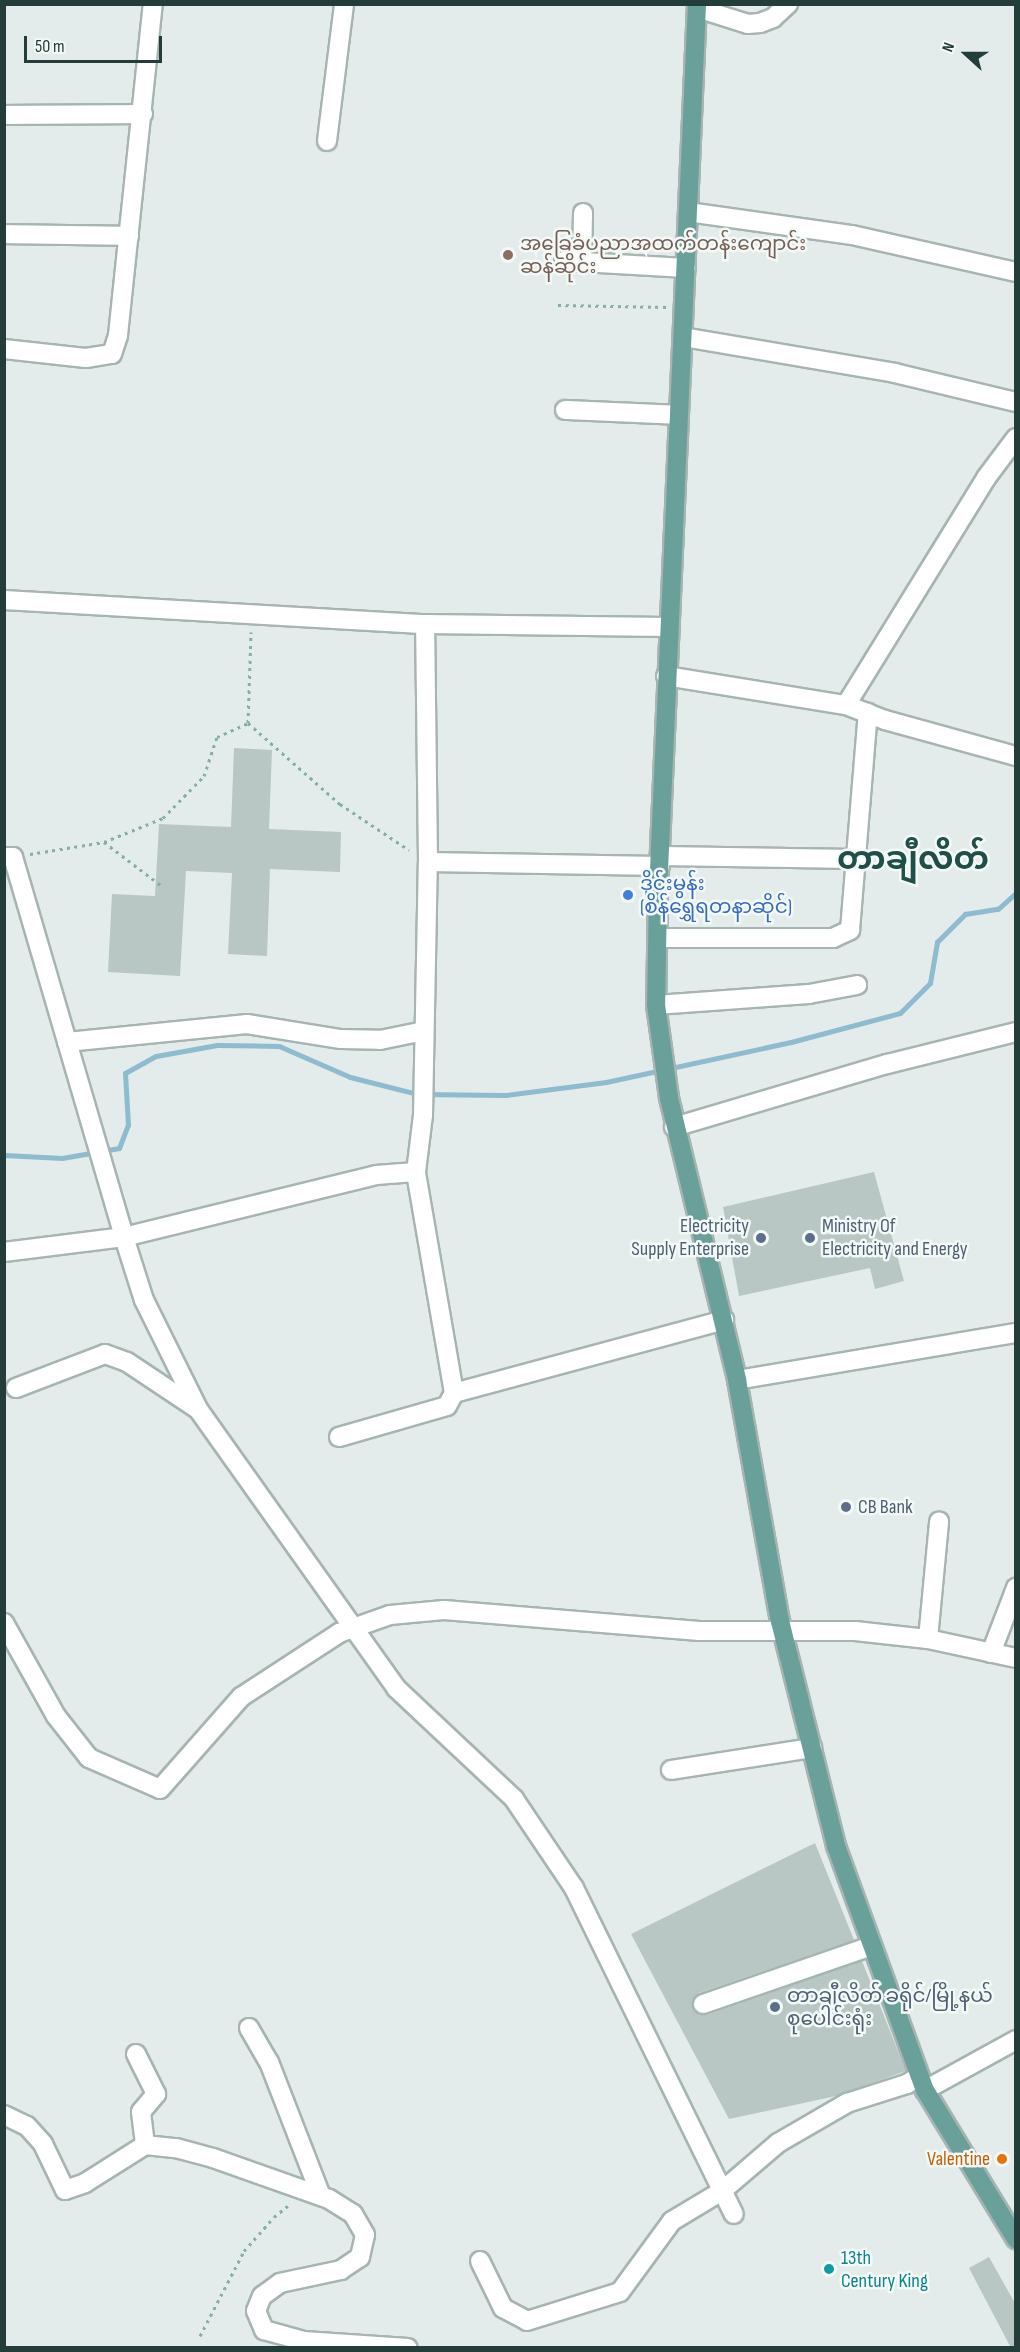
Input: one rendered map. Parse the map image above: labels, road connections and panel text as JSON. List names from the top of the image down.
{
  "districts": ["တာချီလိတ်"],
  "places": [
    "အခြေခံပညာအထက်တန်းကျောင်း ဆန်ဆိုင်း",
    "ဒိုင်းမွန်း (စိန်ရွှေရတနာဆိုင်)",
    "Electricity Supply Enterprise",
    "Ministry Of Electricity and Energy",
    "CB Bank",
    "တာချီလိတ် ခရိုင်/မြို့နယ် စုပေါင်းရုံး",
    "Valentine",
    "13th Century King"
  ],
  "scale_bar": "50 m",
  "north": "left"
}
